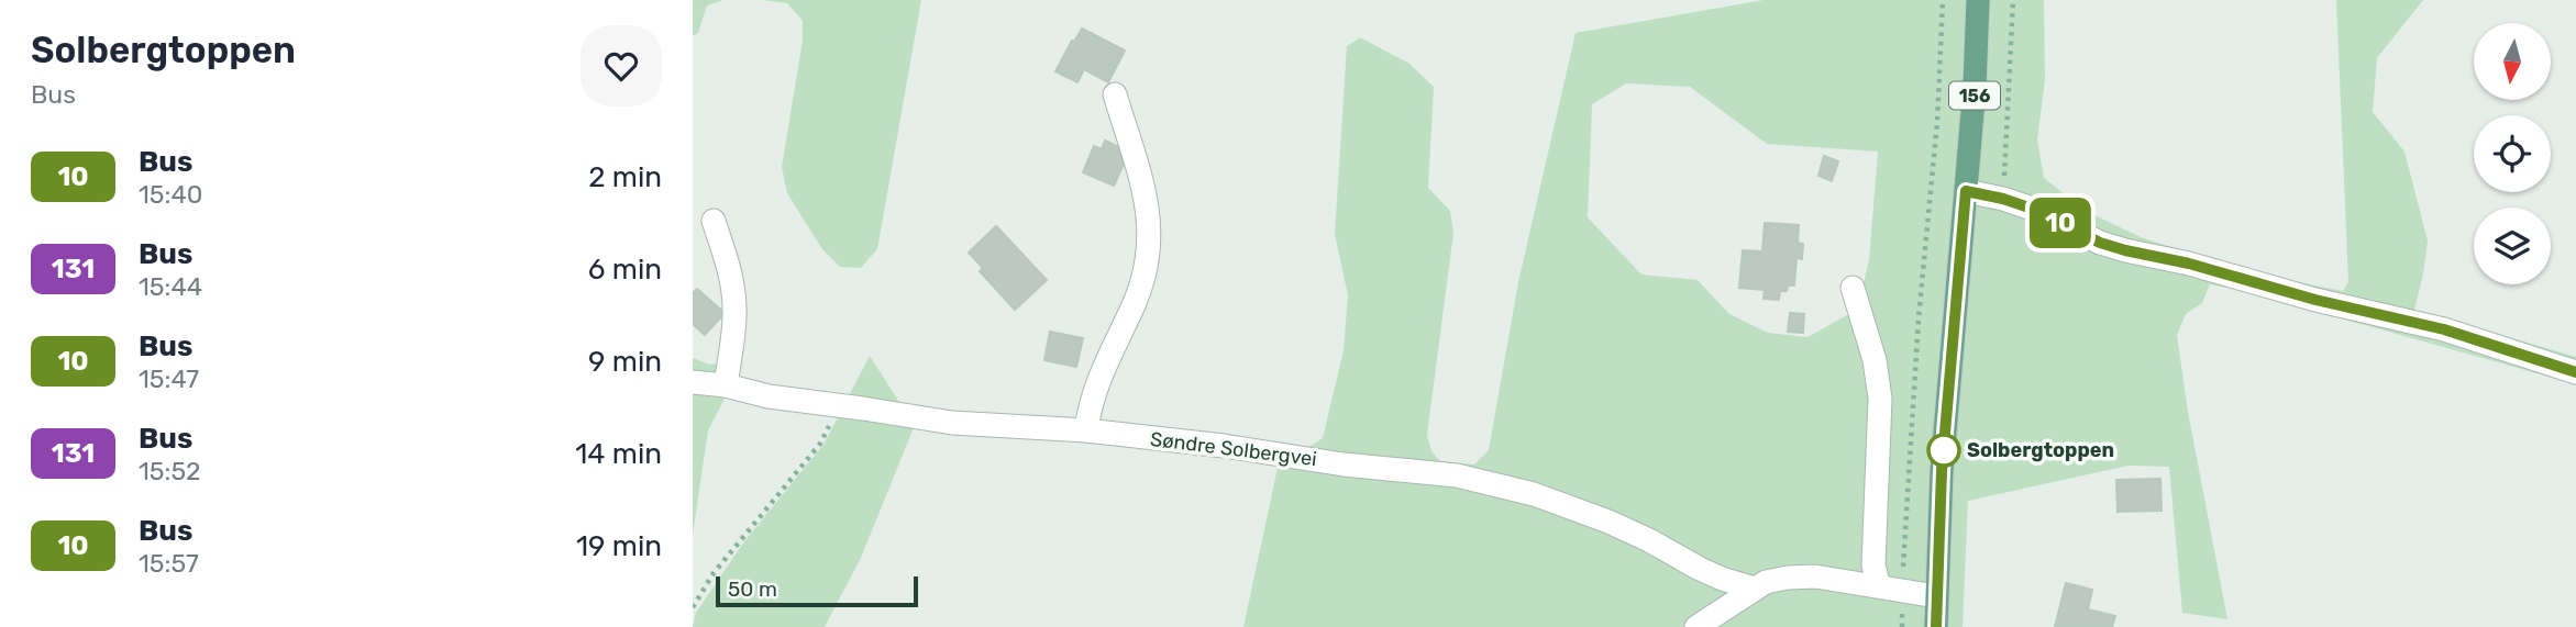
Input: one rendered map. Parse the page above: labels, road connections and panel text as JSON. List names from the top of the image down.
{
  "streets": {
    "main road": ["156"],
    "street": ["Søndre Solbergvei"]
  },
  "places": ["Solbergtoppen"],
  "lines": ["bus line 10"],
  "scale_bar": "50 m",
  "north": "bottom",
  "page": {
    "heading": ["Solbergtoppen", "Bus"],
    "on_map": "10",
    "list": [
      {
        "mark": "10",
        "name": "Bus",
        "note": "15:40",
        "value": "2 min"
      },
      {
        "mark": "131",
        "name": "Bus",
        "note": "15:44",
        "value": "6 min"
      },
      {
        "mark": "10",
        "name": "Bus",
        "note": "15:47",
        "value": "9 min"
      },
      {
        "mark": "131",
        "name": "Bus",
        "note": "15:52",
        "value": "14 min"
      },
      {
        "mark": "10",
        "name": "Bus",
        "note": "15:57",
        "value": "19 min"
      }
    ],
    "scale": "50 m"
  }
}
